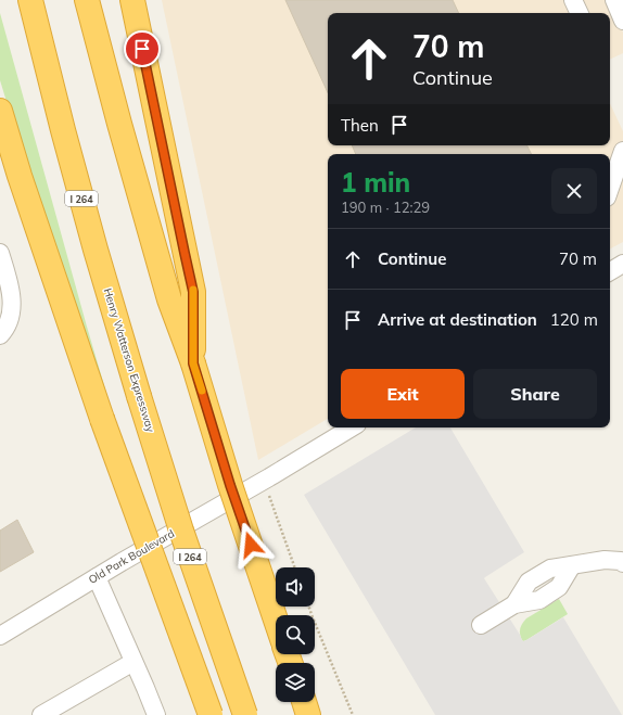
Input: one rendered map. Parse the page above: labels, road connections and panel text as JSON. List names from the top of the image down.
{
  "streets": {
    "highway": ["I 264", "Henry Watterson Expressway"],
    "street": ["Old Park Boulevard"]
  },
  "page": {
    "turn": ["70 m", "Continue"],
    "then": "Then",
    "heading": ["1 min", "190 m · 12:29"],
    "list": [
      {
        "name": "Continue",
        "value": "70 m"
      },
      {
        "name": "Arrive at destination",
        "value": "120 m"
      }
    ],
    "buttons": ["Exit", "Share"]
  }
}
